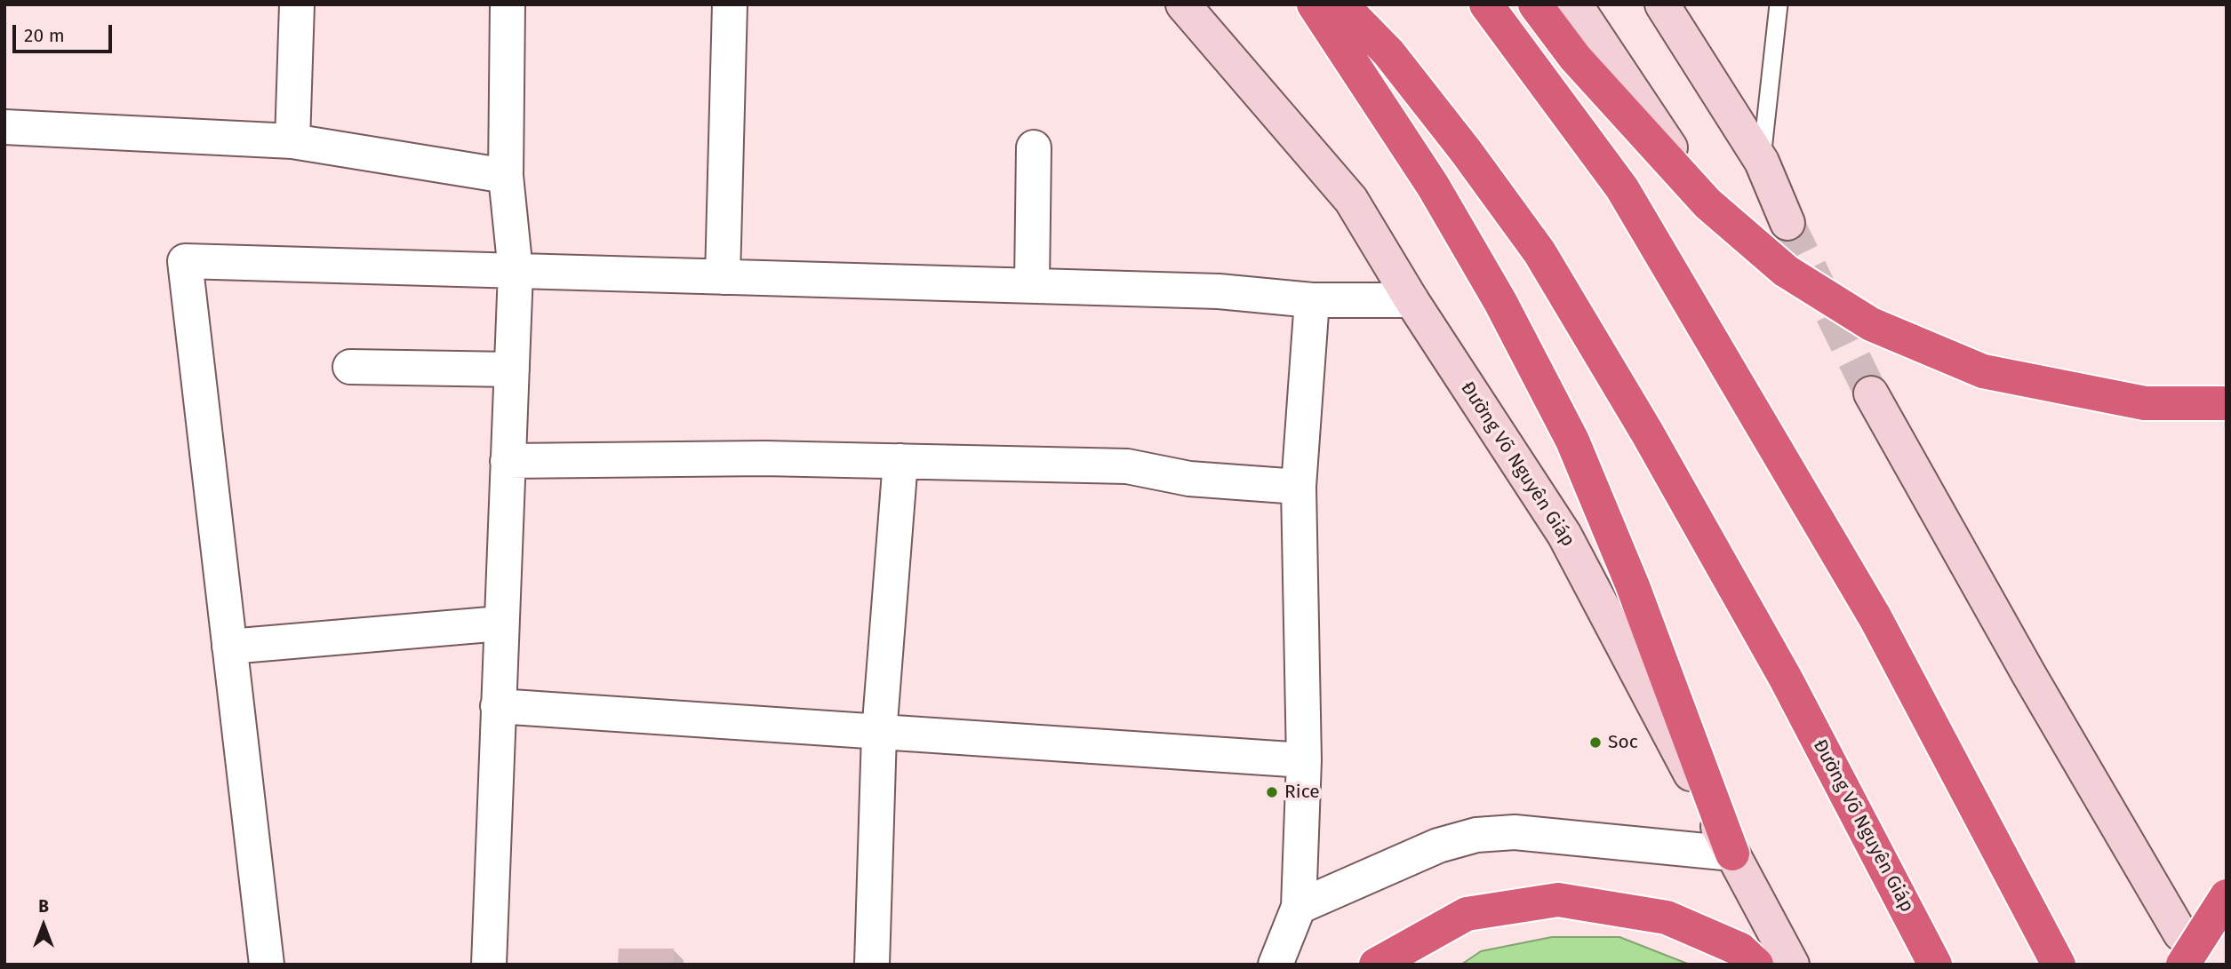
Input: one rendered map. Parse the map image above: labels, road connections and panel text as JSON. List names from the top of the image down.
{
  "streets": {
    "highway": ["Đường Võ Nguyên Giáp"]
  },
  "places": ["Soc", "Rice"],
  "scale_bar": "20 m",
  "north": "top"
}
